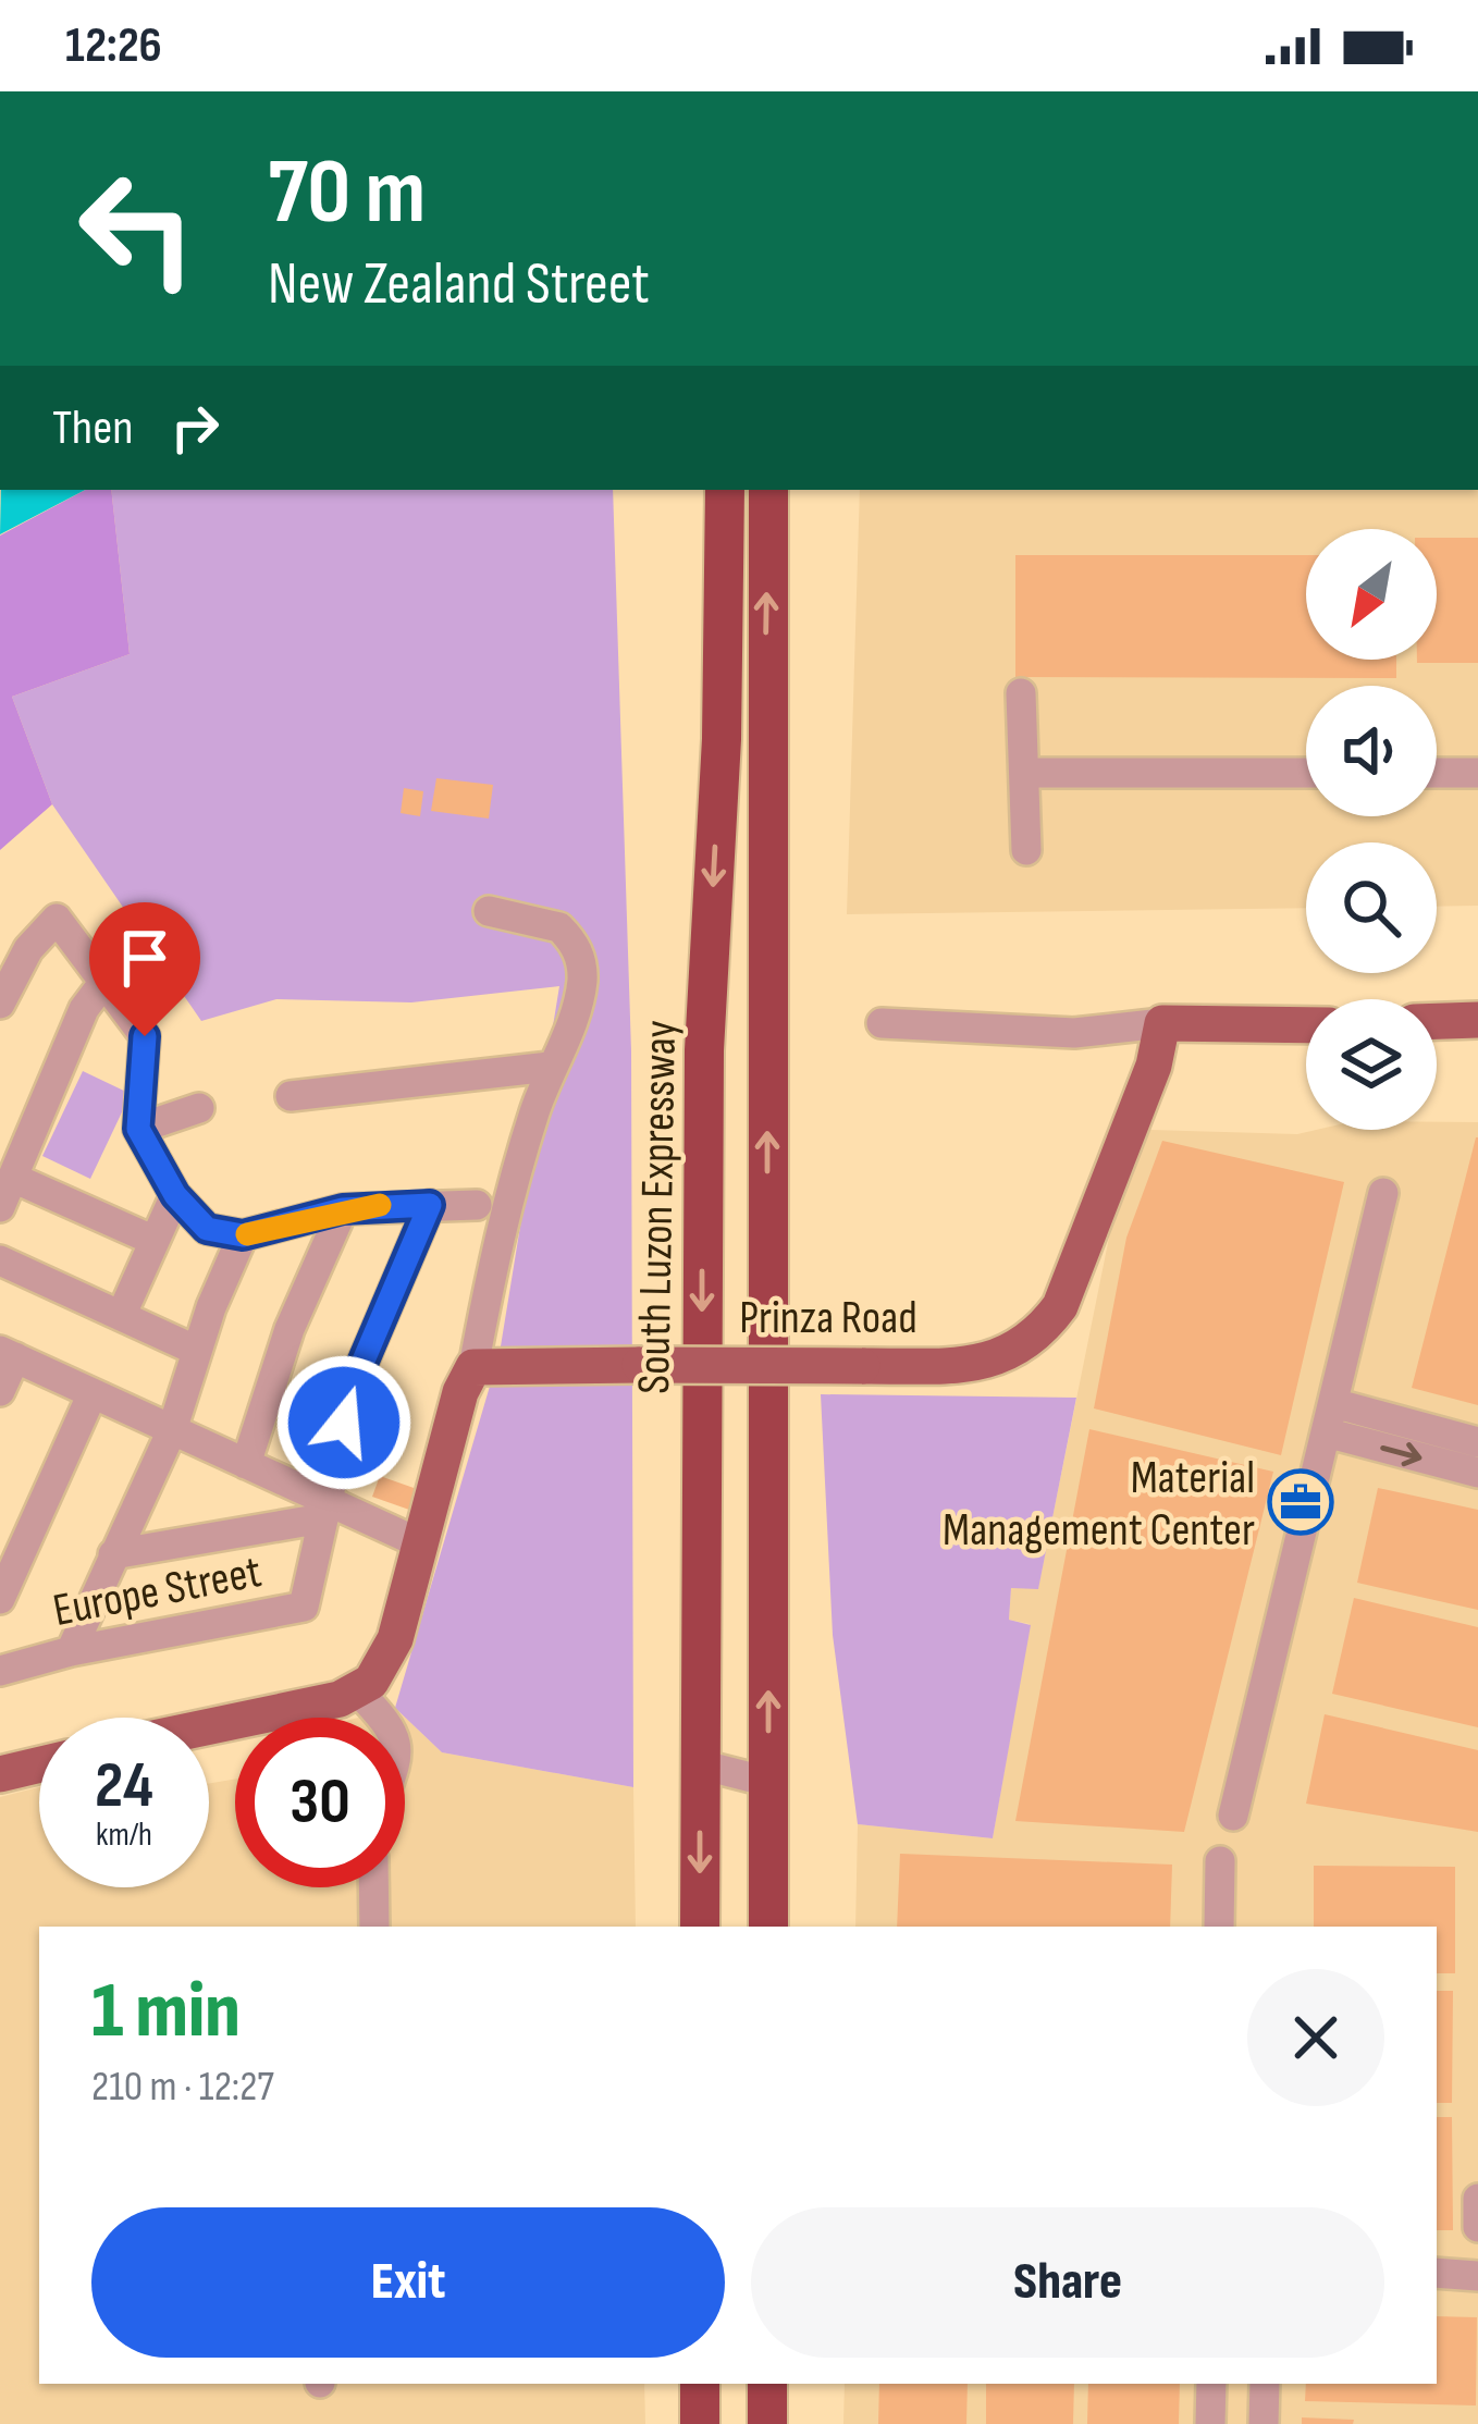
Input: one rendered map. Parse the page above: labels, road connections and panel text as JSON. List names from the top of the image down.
{
  "streets": {
    "highway": ["South Luzon Expressway"],
    "main road": ["Prinza Road"],
    "street": ["Europe Street"]
  },
  "places": {
    "office": ["Material Management Center"]
  },
  "north": "bottom left",
  "page": {
    "status": "12:26",
    "turn": ["70 m", "New Zealand Street"],
    "then": "Then",
    "speed": "24 km/h",
    "limit": "30",
    "heading": ["1 min", "210 m · 12:27"],
    "buttons": ["Exit", "Share"]
  }
}
